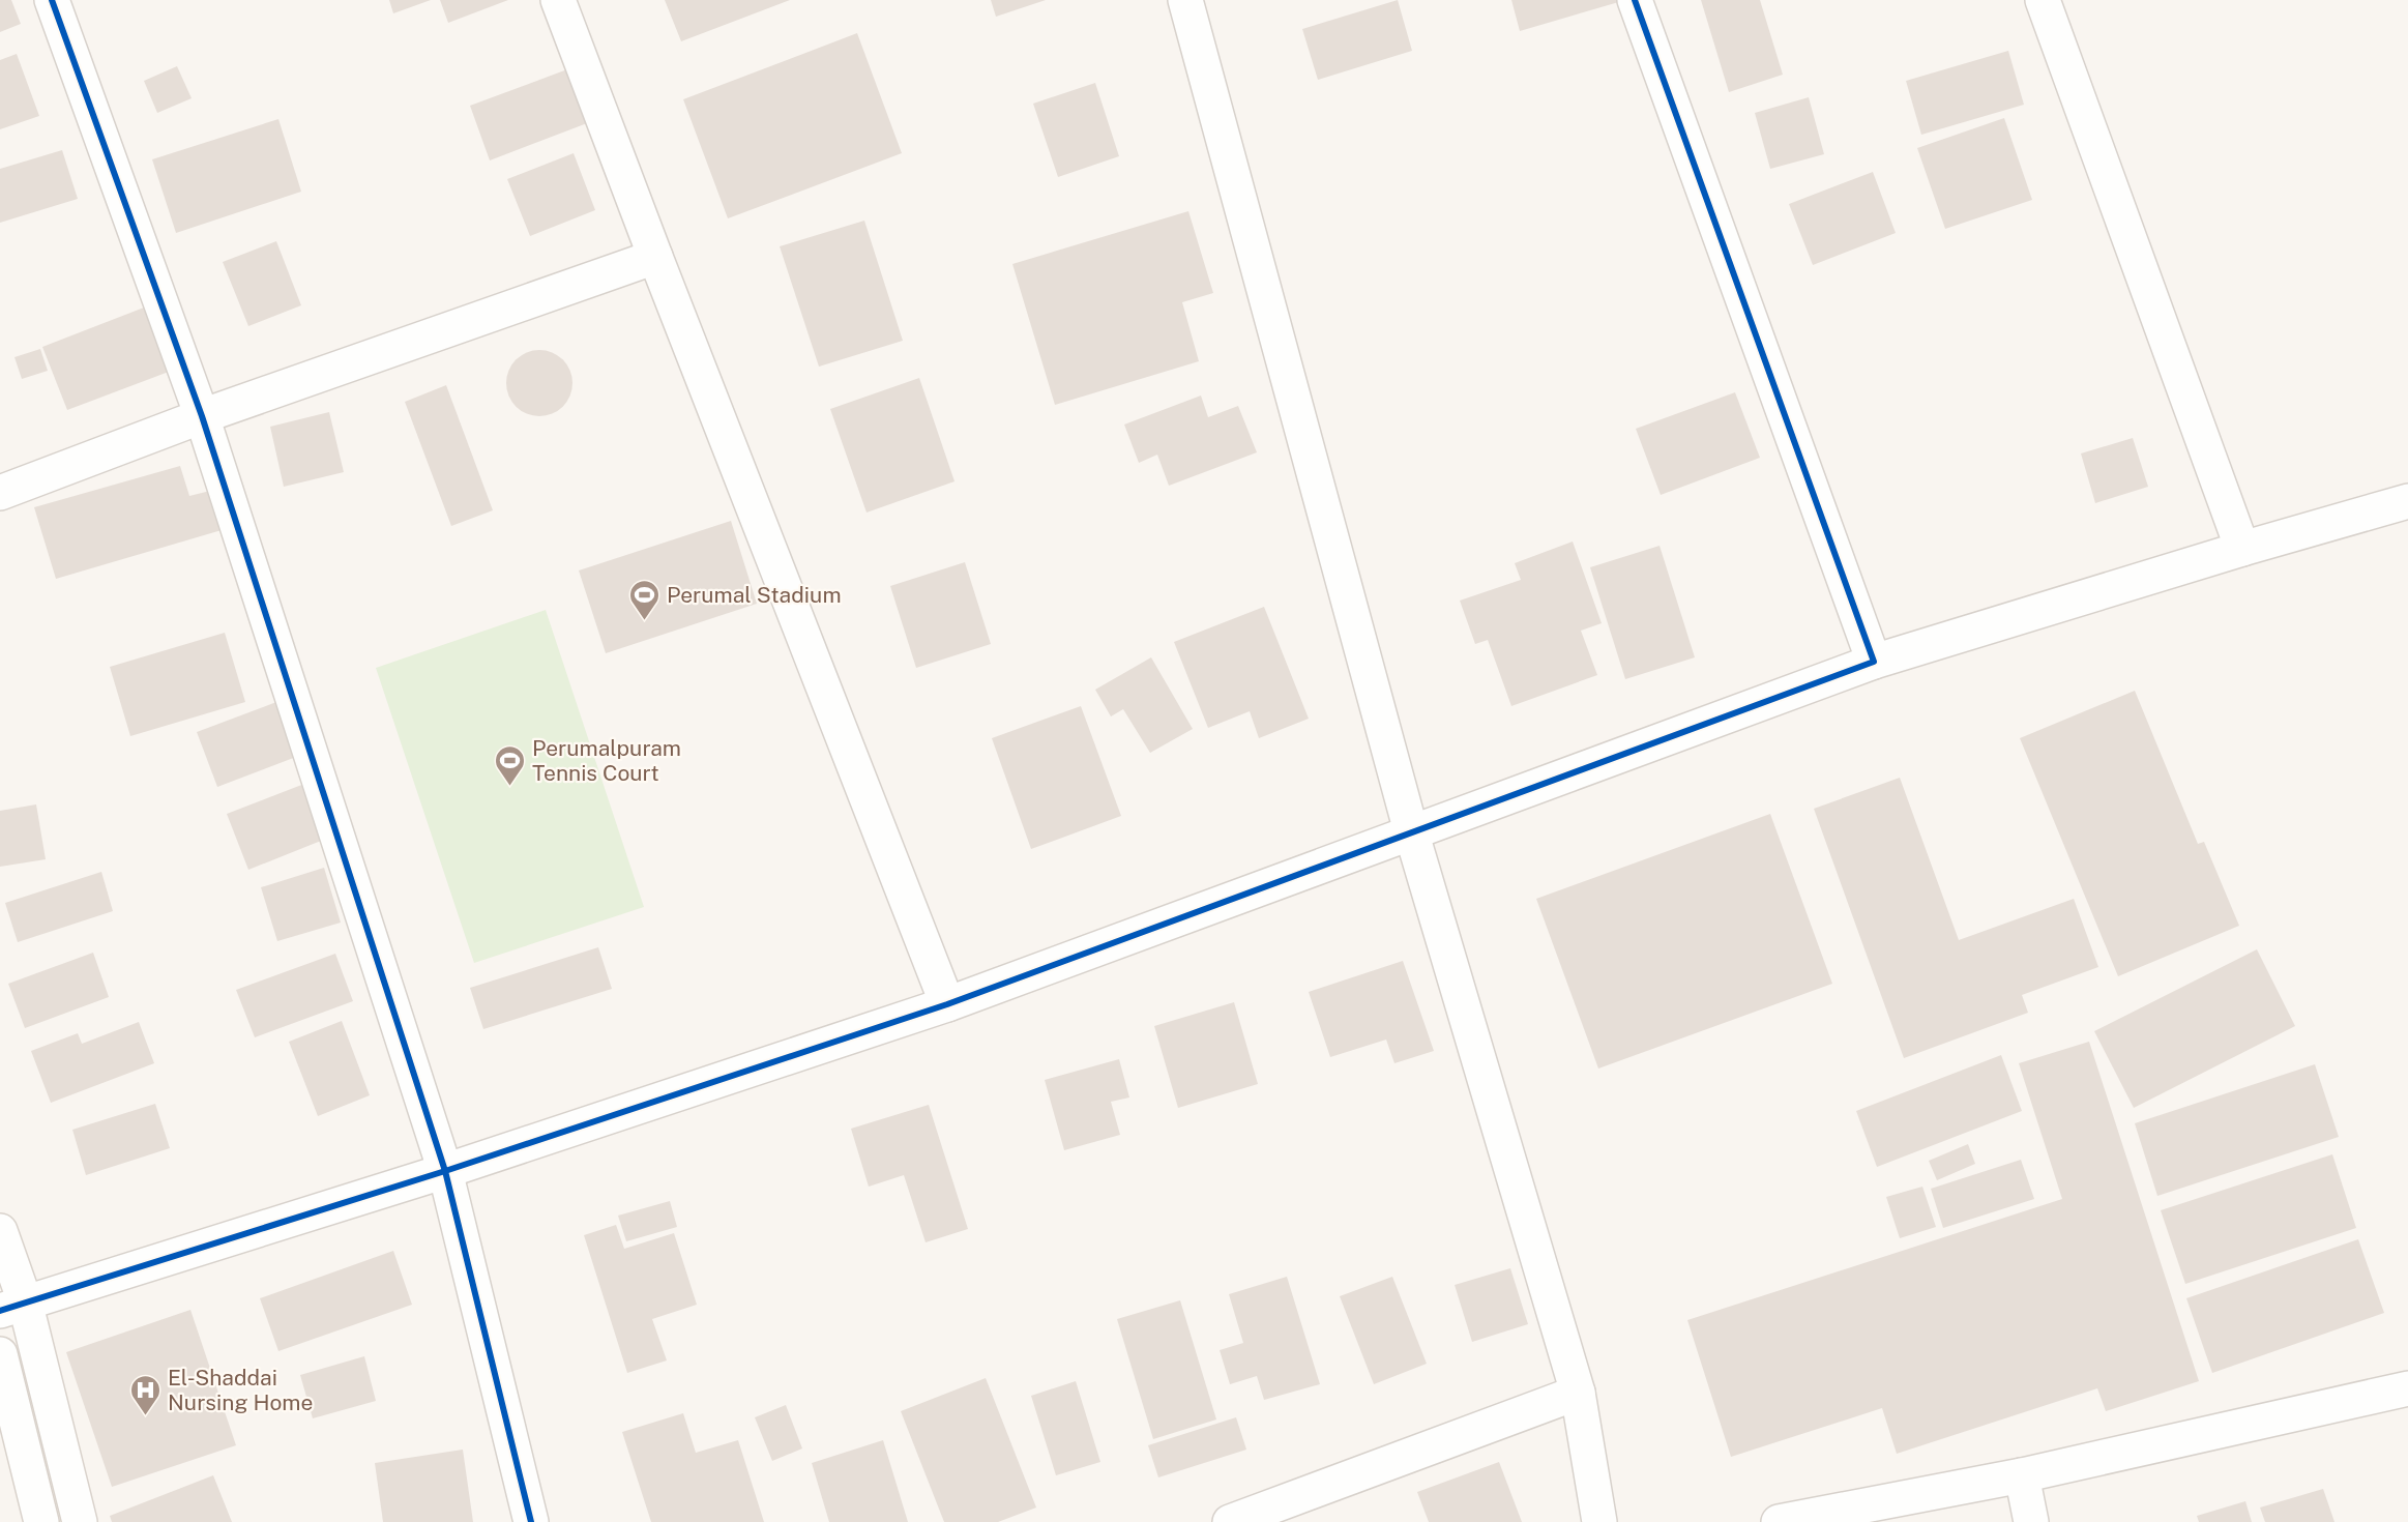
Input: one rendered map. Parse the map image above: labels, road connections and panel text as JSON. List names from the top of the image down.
{
  "places": {
    "sports": ["Perumal Stadium", "Perumalpuram Tennis Court"],
    "hospital": ["El-Shaddai Nursing Home"]
  }
}
